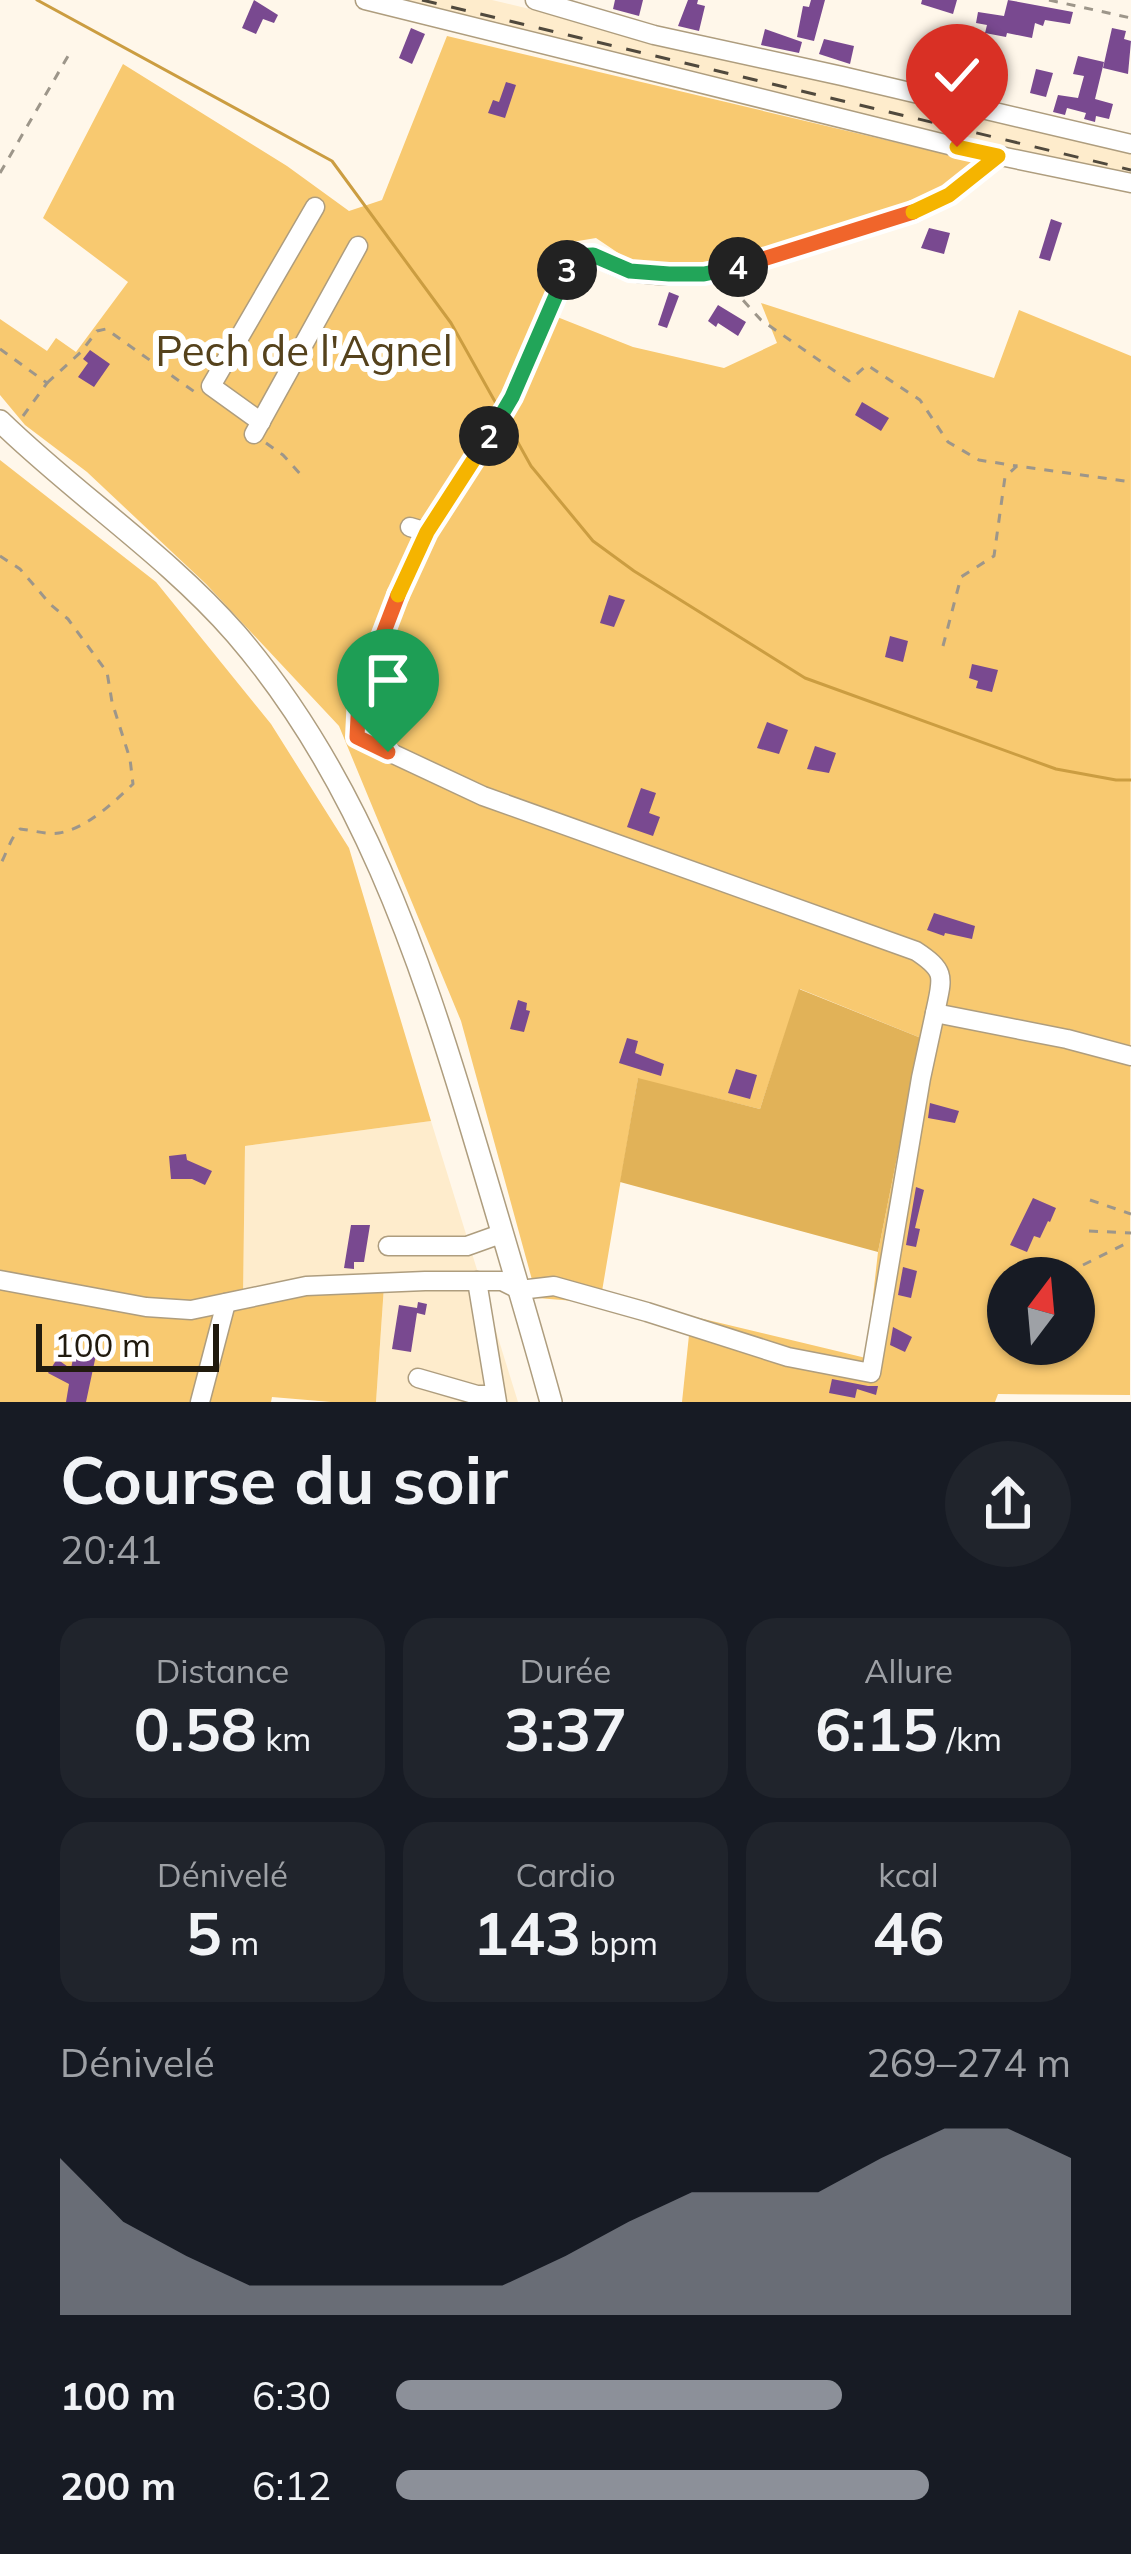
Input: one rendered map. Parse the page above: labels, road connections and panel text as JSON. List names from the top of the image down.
{
  "parks": ["Pech de l'Agnel"],
  "scale_bar": "100 m",
  "north": "top",
  "page": {
    "pins": ["4", "3", "2"],
    "scale": "100 m",
    "heading": ["Course du soir", "20:41"],
    "stats": [
      ["Distance", "0.58 km"],
      ["Durée", "3:37"],
      ["Allure", "6:15 /km"],
      ["Dénivelé", "5 m"],
      ["Cardio", "143 bpm"],
      ["kcal", "46"]
    ],
    "chart": ["Dénivelé", "269–274 m"],
    "list": [
      {
        "name": "100 m",
        "note": "6:30"
      },
      {
        "name": "200 m",
        "note": "6:12"
      }
    ]
  }
}
